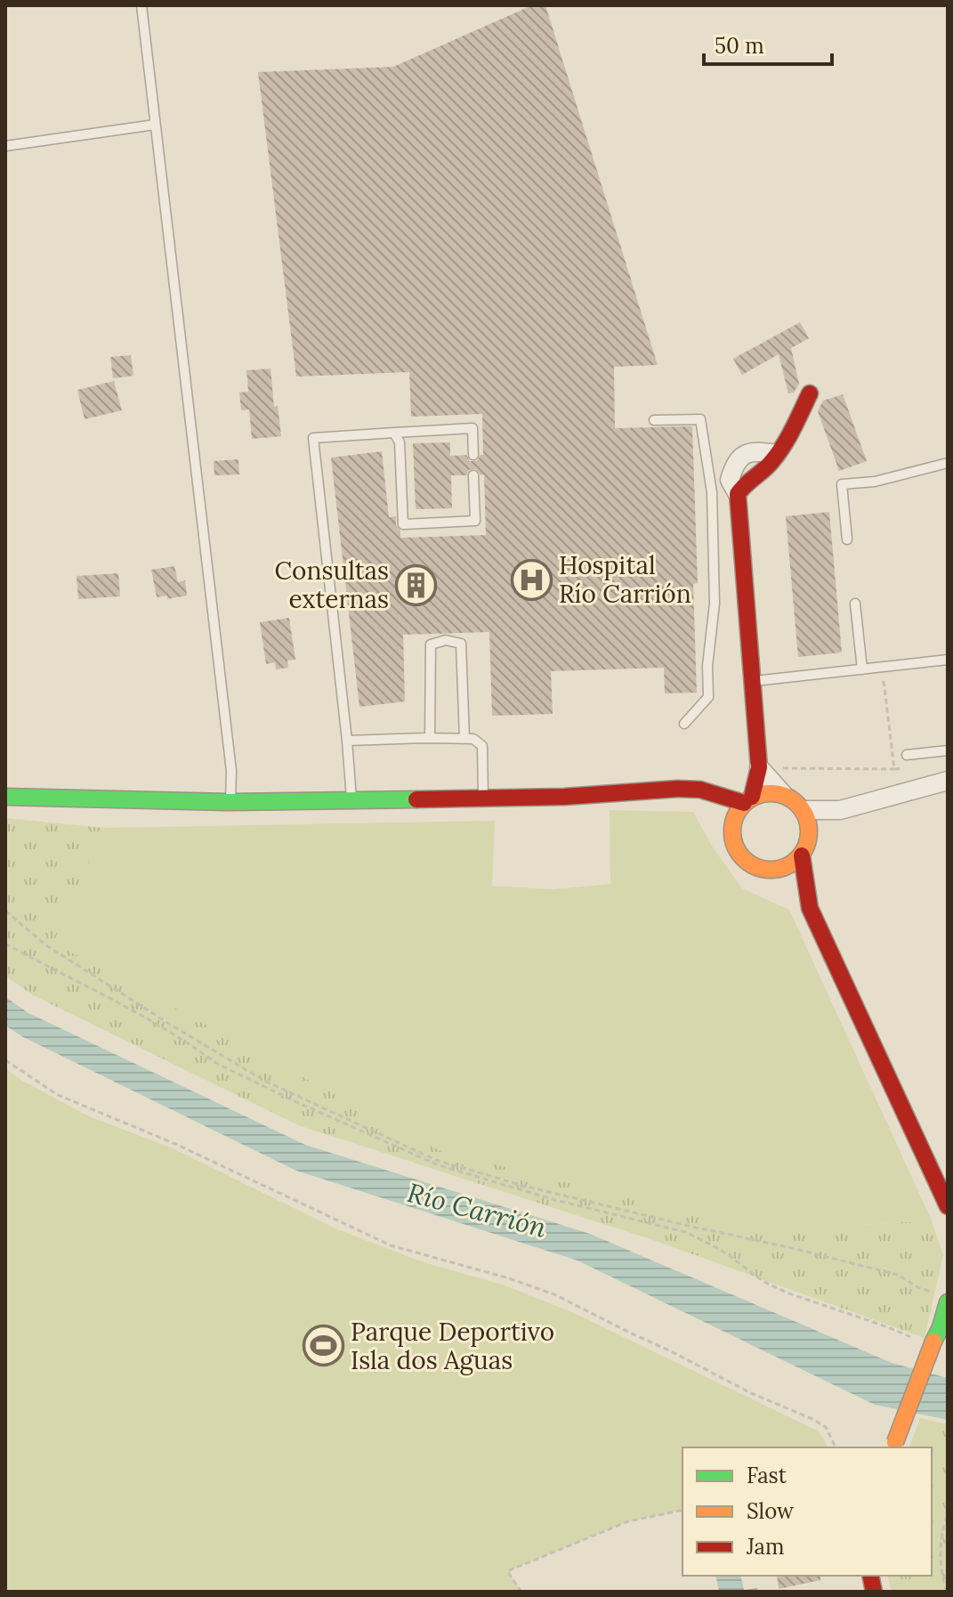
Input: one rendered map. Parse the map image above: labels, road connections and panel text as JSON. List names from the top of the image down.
{
  "water": ["Río Carrión"],
  "places": {
    "hospital": ["Hospital Río Carrión"],
    "building": ["Consultas externas"],
    "sports": ["Parque Deportivo Isla dos Aguas"]
  },
  "legend": ["Fast", "Slow", "Jam"],
  "scale_bar": "50 m"
}
